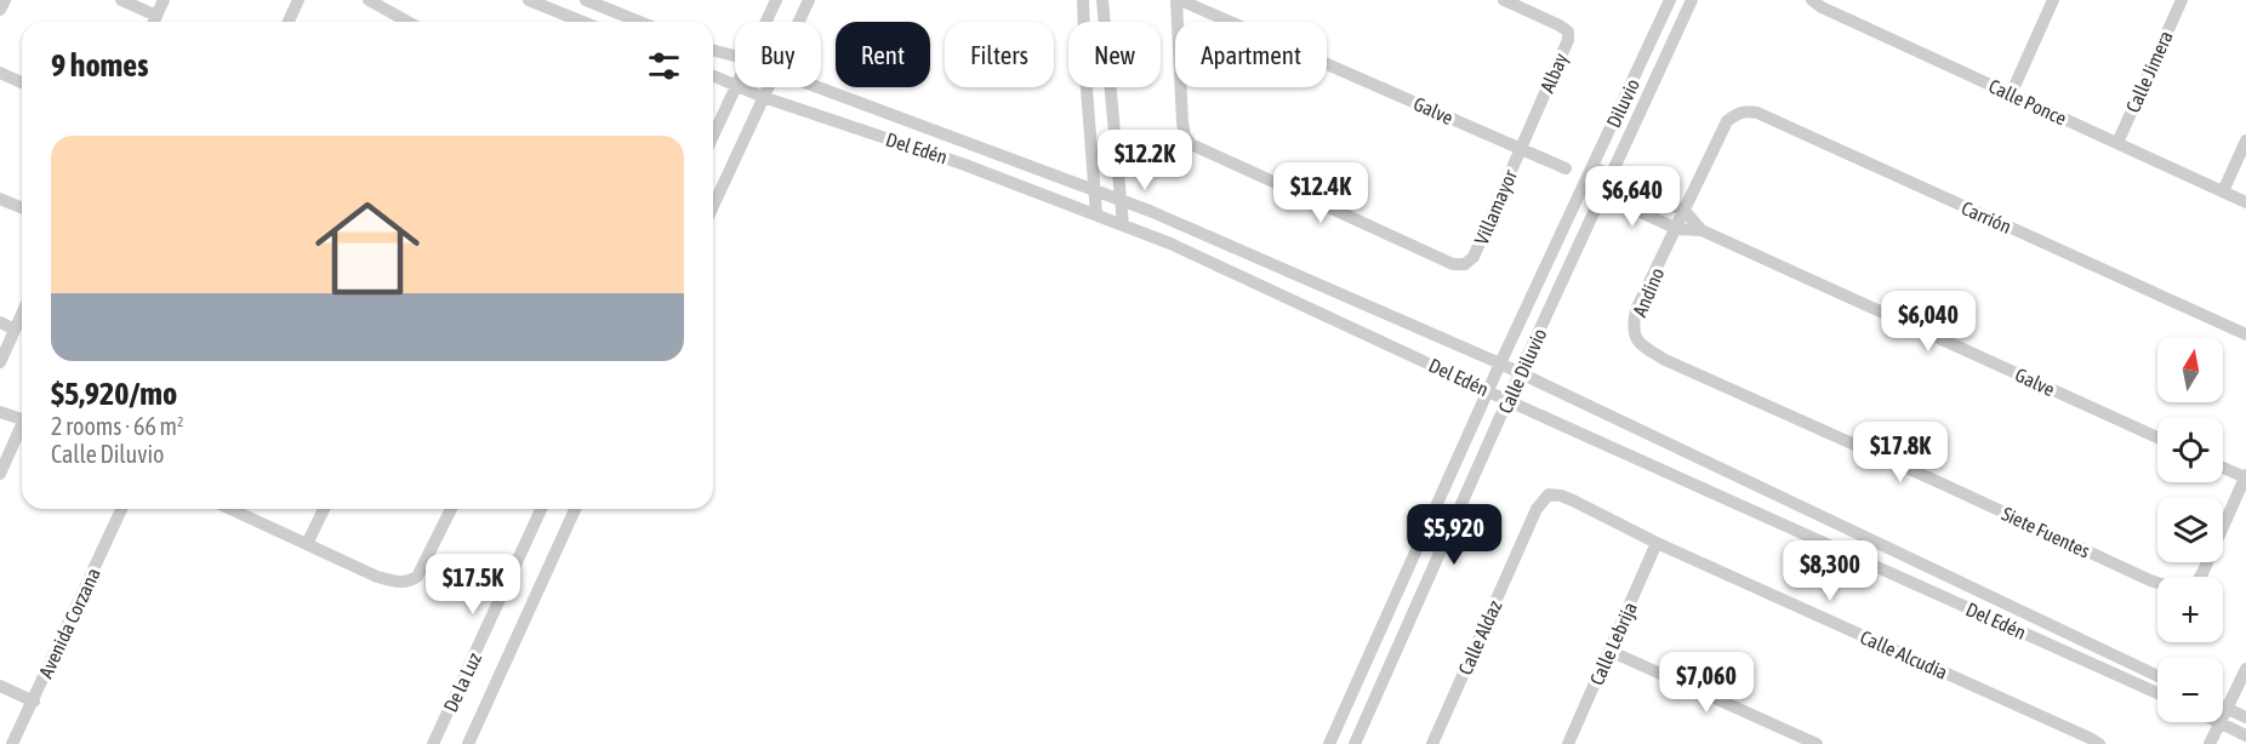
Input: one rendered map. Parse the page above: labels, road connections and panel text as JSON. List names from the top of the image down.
{
  "streets": {
    "street": [
      "Calle Jimera",
      "Albay",
      "Calle Ponce",
      "Diluvio",
      "Galve",
      "Del Edén",
      "Villamayor",
      "Carrión",
      "Andino",
      "Calle Diluvio",
      "Siete Fuentes",
      "Avenida Corzana",
      "Calle Aldaz",
      "Calle Lebrija",
      "Calle Alcudia",
      "De la Luz"
    ]
  },
  "crossings": [
    ["Calle Jimera", "Calle Ponce"],
    ["Albay", "Galve"],
    ["Albay", "Villamayor"],
    ["Diluvio", "Del Edén"],
    ["Galve", "Villamayor"],
    ["Del Edén", "Calle Diluvio"],
    ["Carrión", "Andino"],
    ["Andino", "Siete Fuentes"],
    ["Calle Aldaz", "Calle Alcudia"],
    ["Calle Lebrija", "Calle Alcudia"]
  ],
  "north": "top",
  "page": {
    "chip": [
      "Buy",
      "Rent",
      "Filters",
      "New",
      "Apartment"
    ],
    "heading": "9 homes",
    "list": [
      {
        "name": "$5,920/mo",
        "note": "2 rooms · 66 m² · Calle Diluvio"
      }
    ],
    "price": [
      "$12.2K",
      "$12.4K",
      "$6,640",
      "$6,040",
      "$17.8K",
      "$5,920",
      "$8,300",
      "$17.5K",
      "$7,060"
    ],
    "map_buttons": ["+", "−"]
  }
}
